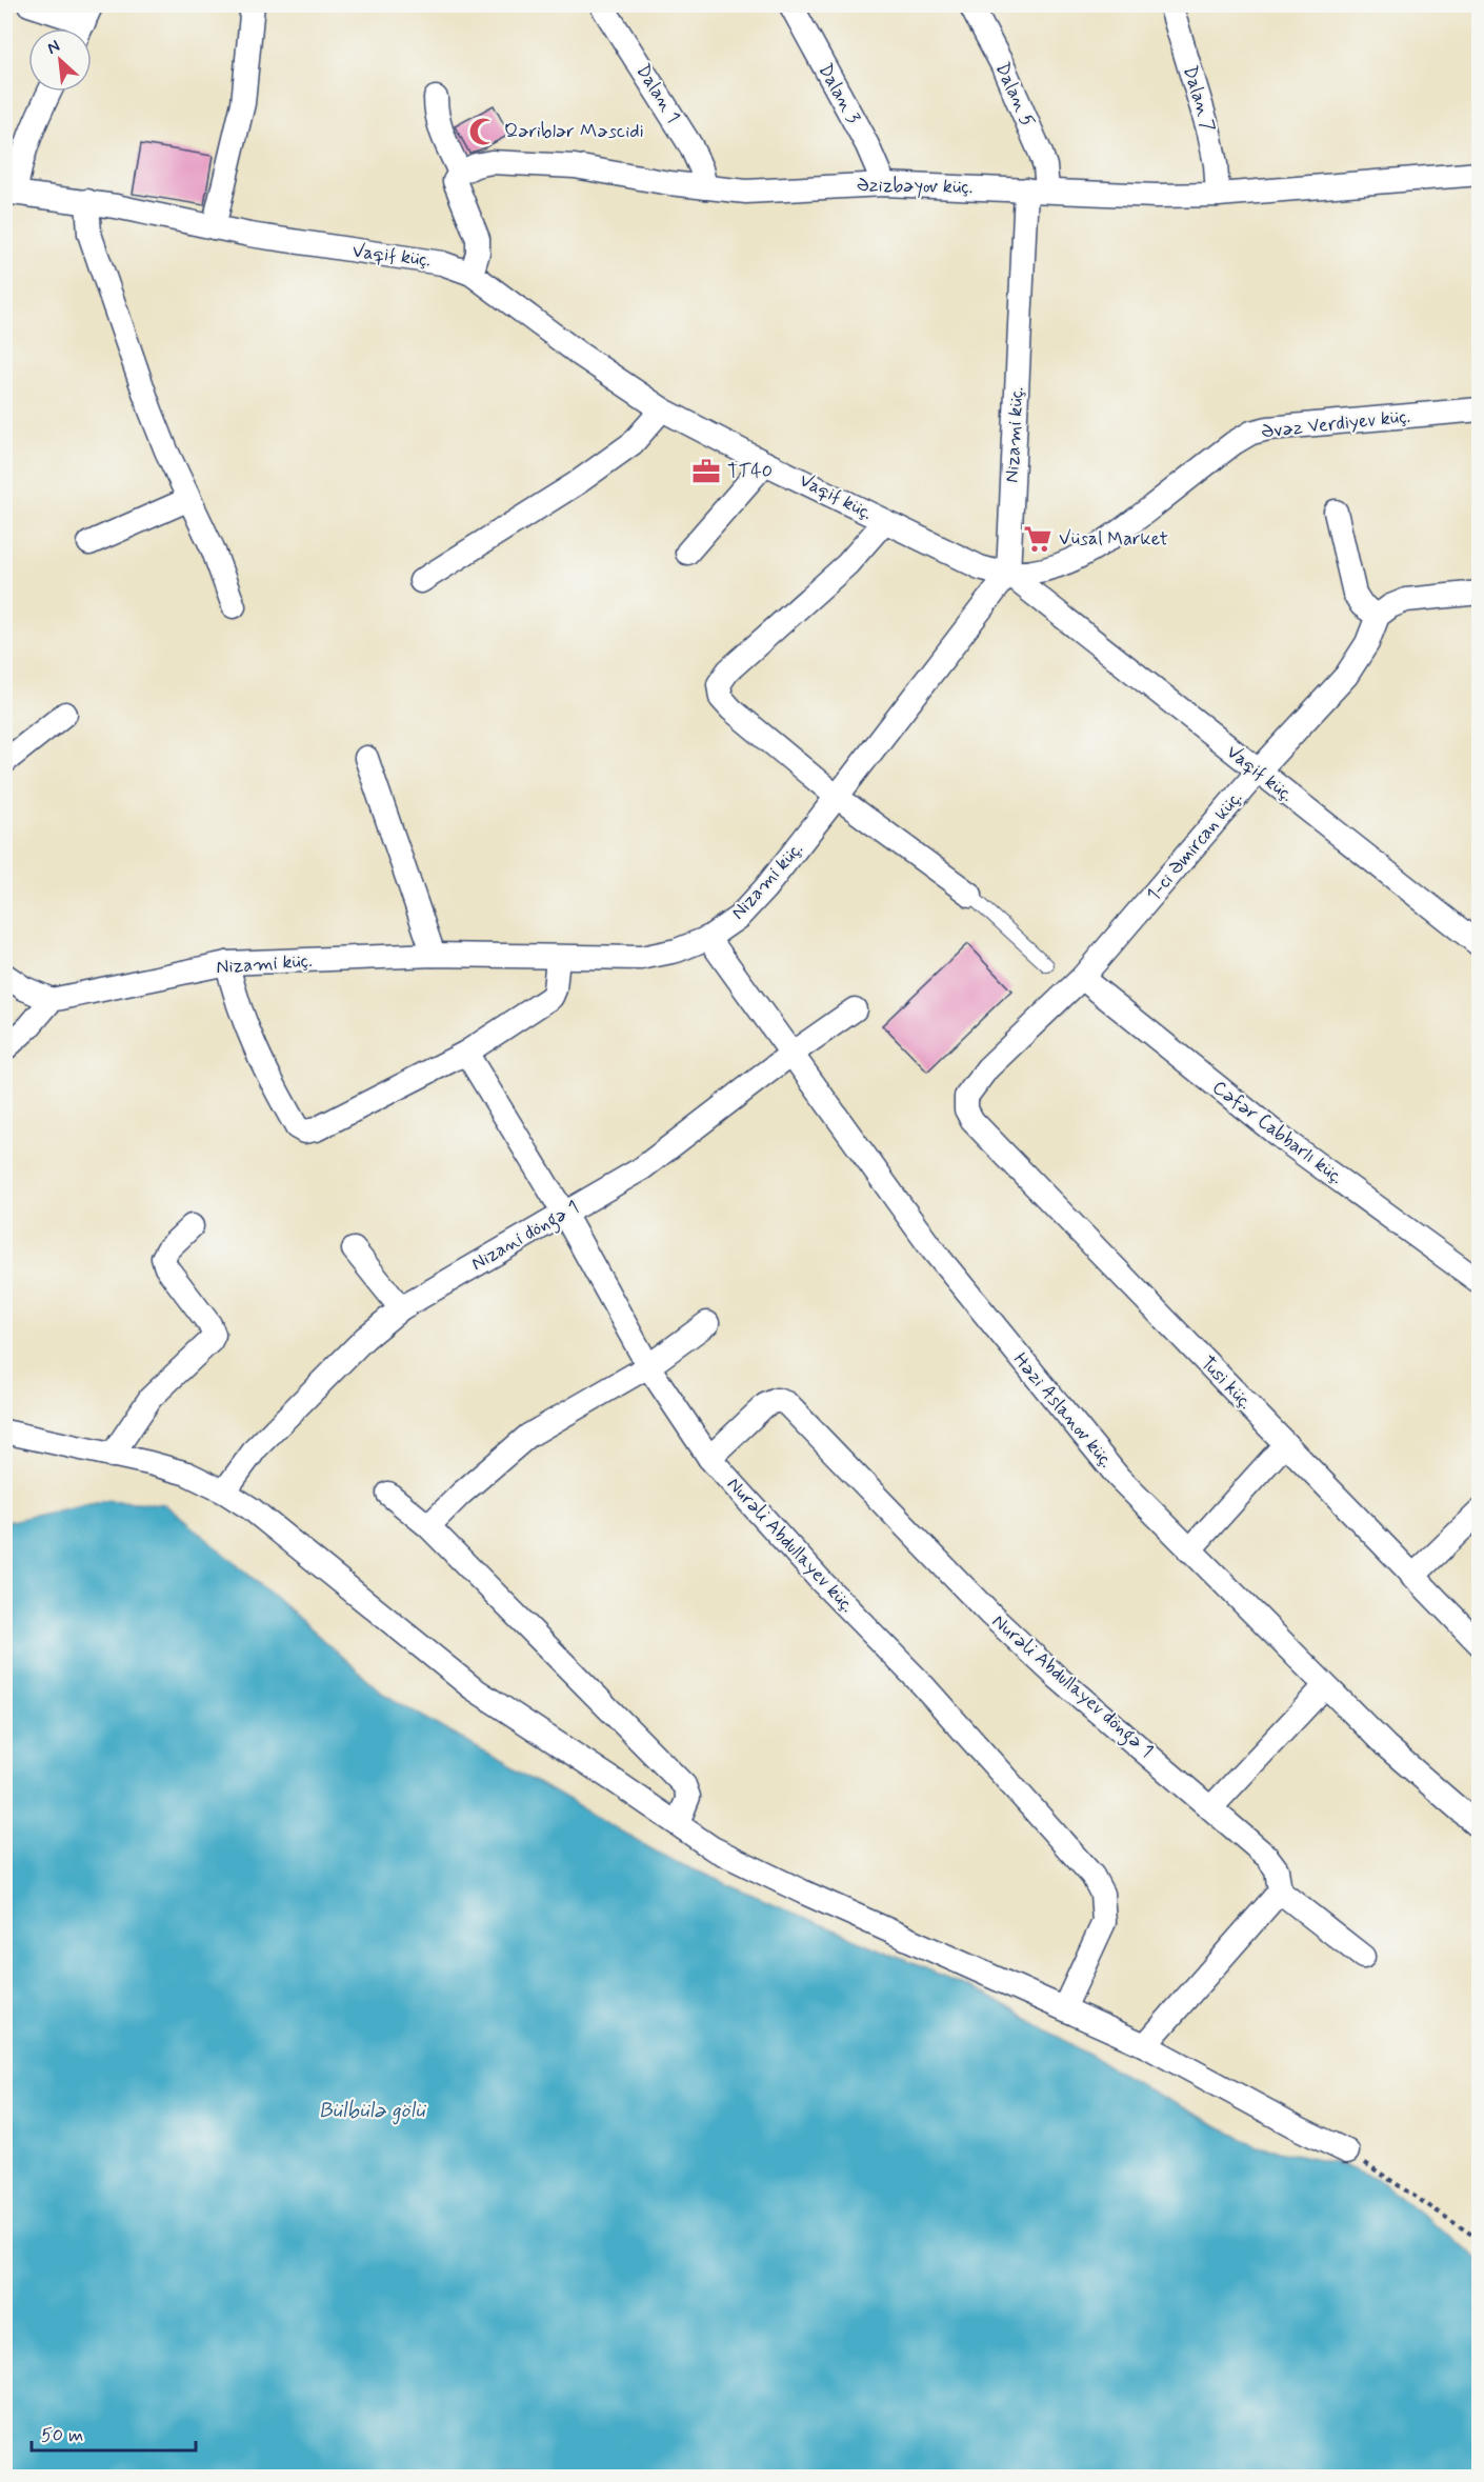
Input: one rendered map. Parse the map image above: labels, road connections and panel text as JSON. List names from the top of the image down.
{
  "streets": {
    "street": [
      "Dalan 1",
      "Dalan 3",
      "Dalan 5",
      "Dalan 7",
      "Əzizbəyov küç.",
      "Vaqif küç.",
      "Əvəz Verdiyev küç.",
      "Nizami küç.",
      "1-ci Əmircan küç.",
      "Cəfər Cabbarlı küç.",
      "Nizani döngə 1",
      "Tusi küç.",
      "Həzi Aslanov küç.",
      "Nurəli Abdullayev küç.",
      "Nurəli Abdullayev döngə 1"
    ]
  },
  "crossings": [
    ["Dalan 1", "Əzizbəyov küç."],
    ["Dalan 3", "Əzizbəyov küç."],
    ["Dalan 5", "Əzizbəyov küç."],
    ["Dalan 5", "Nizami küç."],
    ["Dalan 7", "Əzizbəyov küç."],
    ["Əzizbəyov küç.", "Nizami küç."],
    ["Vaqif küç.", "Əvəz Verdiyev küç."],
    ["Vaqif küç.", "Nizami küç."],
    ["Vaqif küç.", "1-ci Əmircan küç."],
    ["Əvəz Verdiyev küç.", "Nizami küç."],
    ["Nizami küç.", "Həzi Aslanov küç."],
    ["1-ci Əmircan küç.", "Cəfər Cabbarlı küç."],
    ["1-ci Əmircan küç.", "Tusi küç."],
    ["Nizani döngə 1", "Həzi Aslanov küç."],
    ["Nizani döngə 1", "Nurəli Abdullayev küç."],
    ["Nurəli Abdullayev küç.", "Nurəli Abdullayev döngə 1"]
  ],
  "water": ["Bülbülə gölü"],
  "places": {
    "mosque": ["Qəriblər Məscidi"],
    "office": ["TT40"],
    "supermarket": ["Vüsal Market"]
  },
  "scale_bar": "50 m",
  "north": "top left"
}
